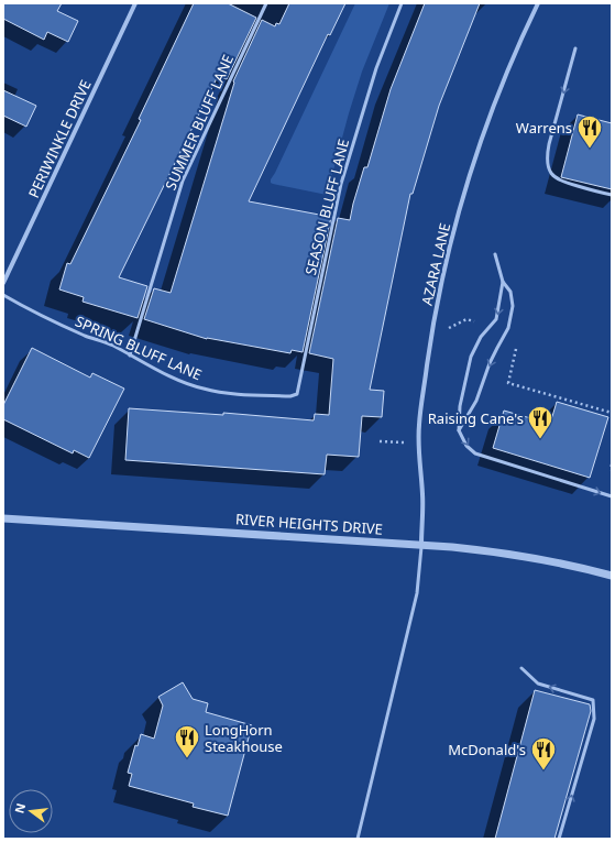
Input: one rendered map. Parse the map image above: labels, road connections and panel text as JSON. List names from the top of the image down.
{
  "streets": {
    "street": ["PERIWINKLE DRIVE", "AZARA LANE", "RIVER HEIGHTS DRIVE"],
    "lane": ["SUMMER BLUFF LANE", "SEASON BLUFF LANE", "SPRING BLUFF LANE"]
  },
  "crossings": [
    ["SUMMER BLUFF LANE", "SPRING BLUFF LANE"],
    ["SEASON BLUFF LANE", "SPRING BLUFF LANE"],
    ["AZARA LANE", "RIVER HEIGHTS DRIVE"]
  ],
  "places": {
    "restaurant": [
      "Warrens",
      "Raising Cane's",
      "LongHorn Steakhouse",
      "McDonald's"
    ]
  },
  "north": "left"
}
